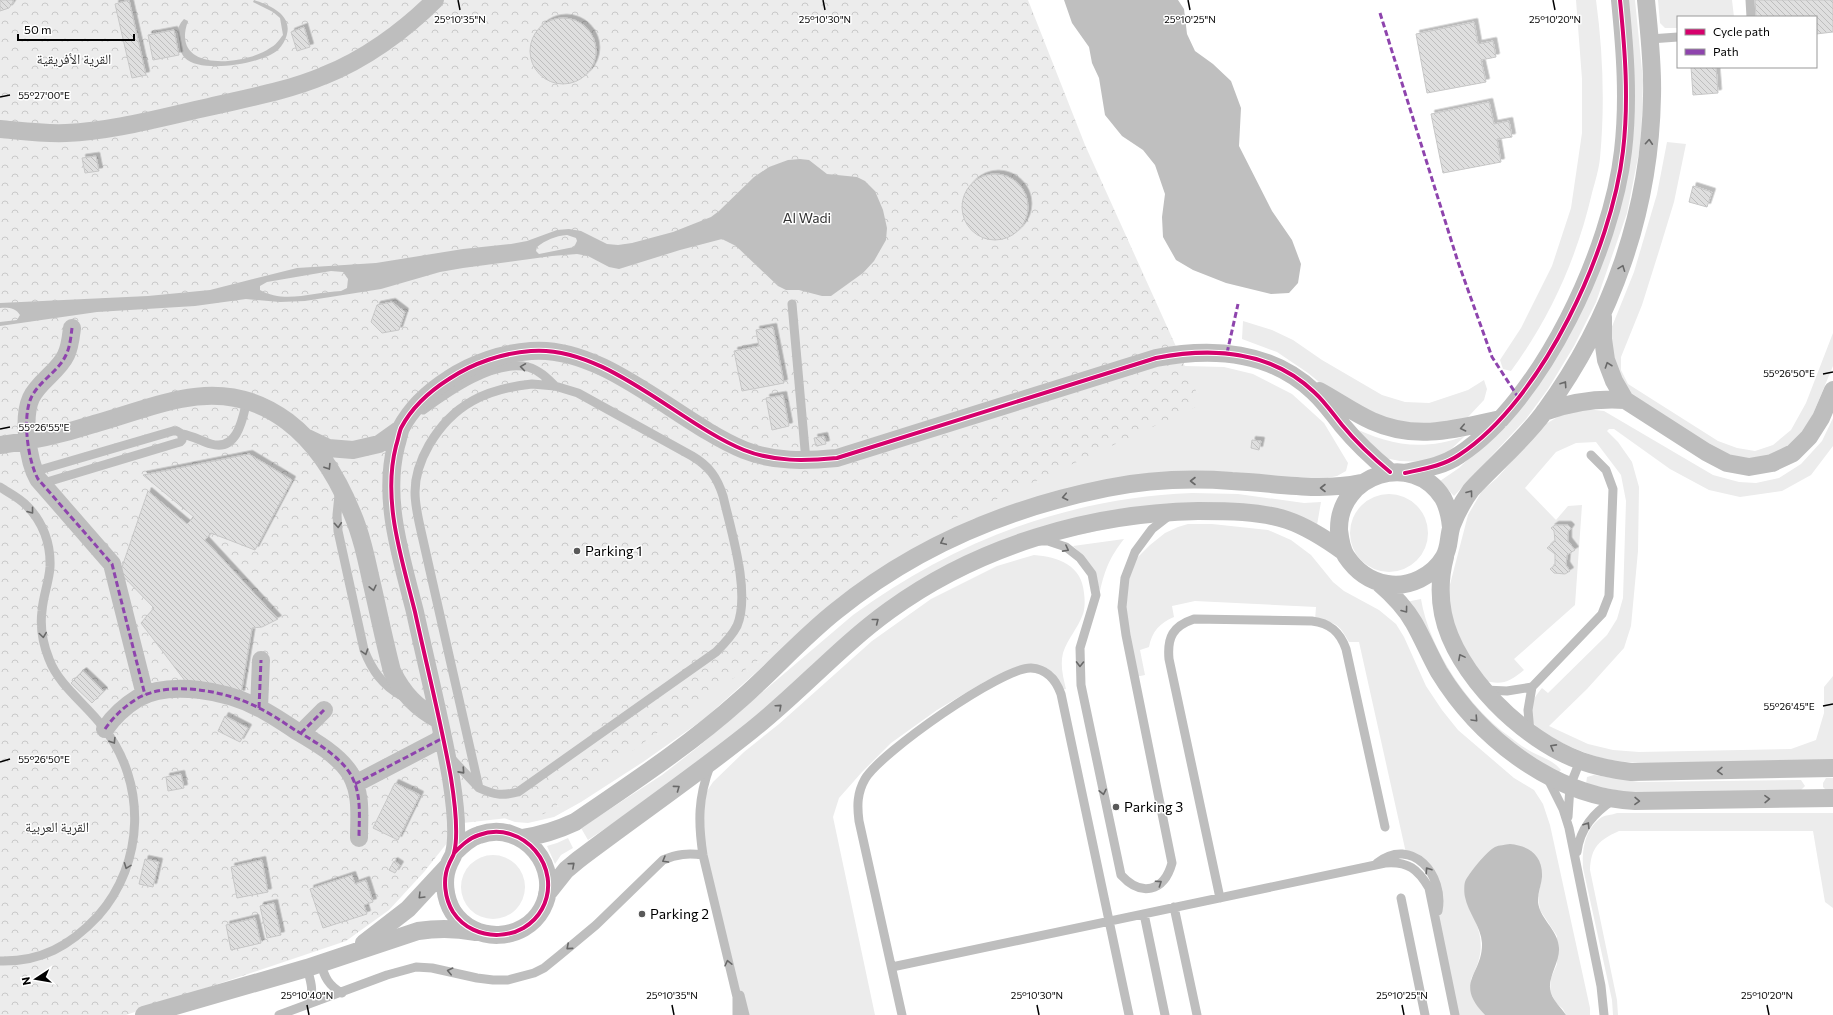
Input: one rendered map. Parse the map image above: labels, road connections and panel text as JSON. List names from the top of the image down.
{
  "parks": ["القرية الأفريقية", "Al Wadi", "القرية العربية"],
  "places": ["Parking 1", "Parking 3", "Parking 2"],
  "legend": ["Cycle path", "Path"],
  "scale_bar": "50 m",
  "north": "left",
  "coordinates": [
    "25°10'35\"N",
    "25°10'30\"N",
    "25°10'25\"N",
    "25°10'20\"N",
    "55°27'00\"E",
    "55°26'50\"E",
    "55°26'55\"E",
    "55°26'45\"E",
    "25°10'40\"N"
  ]
}
